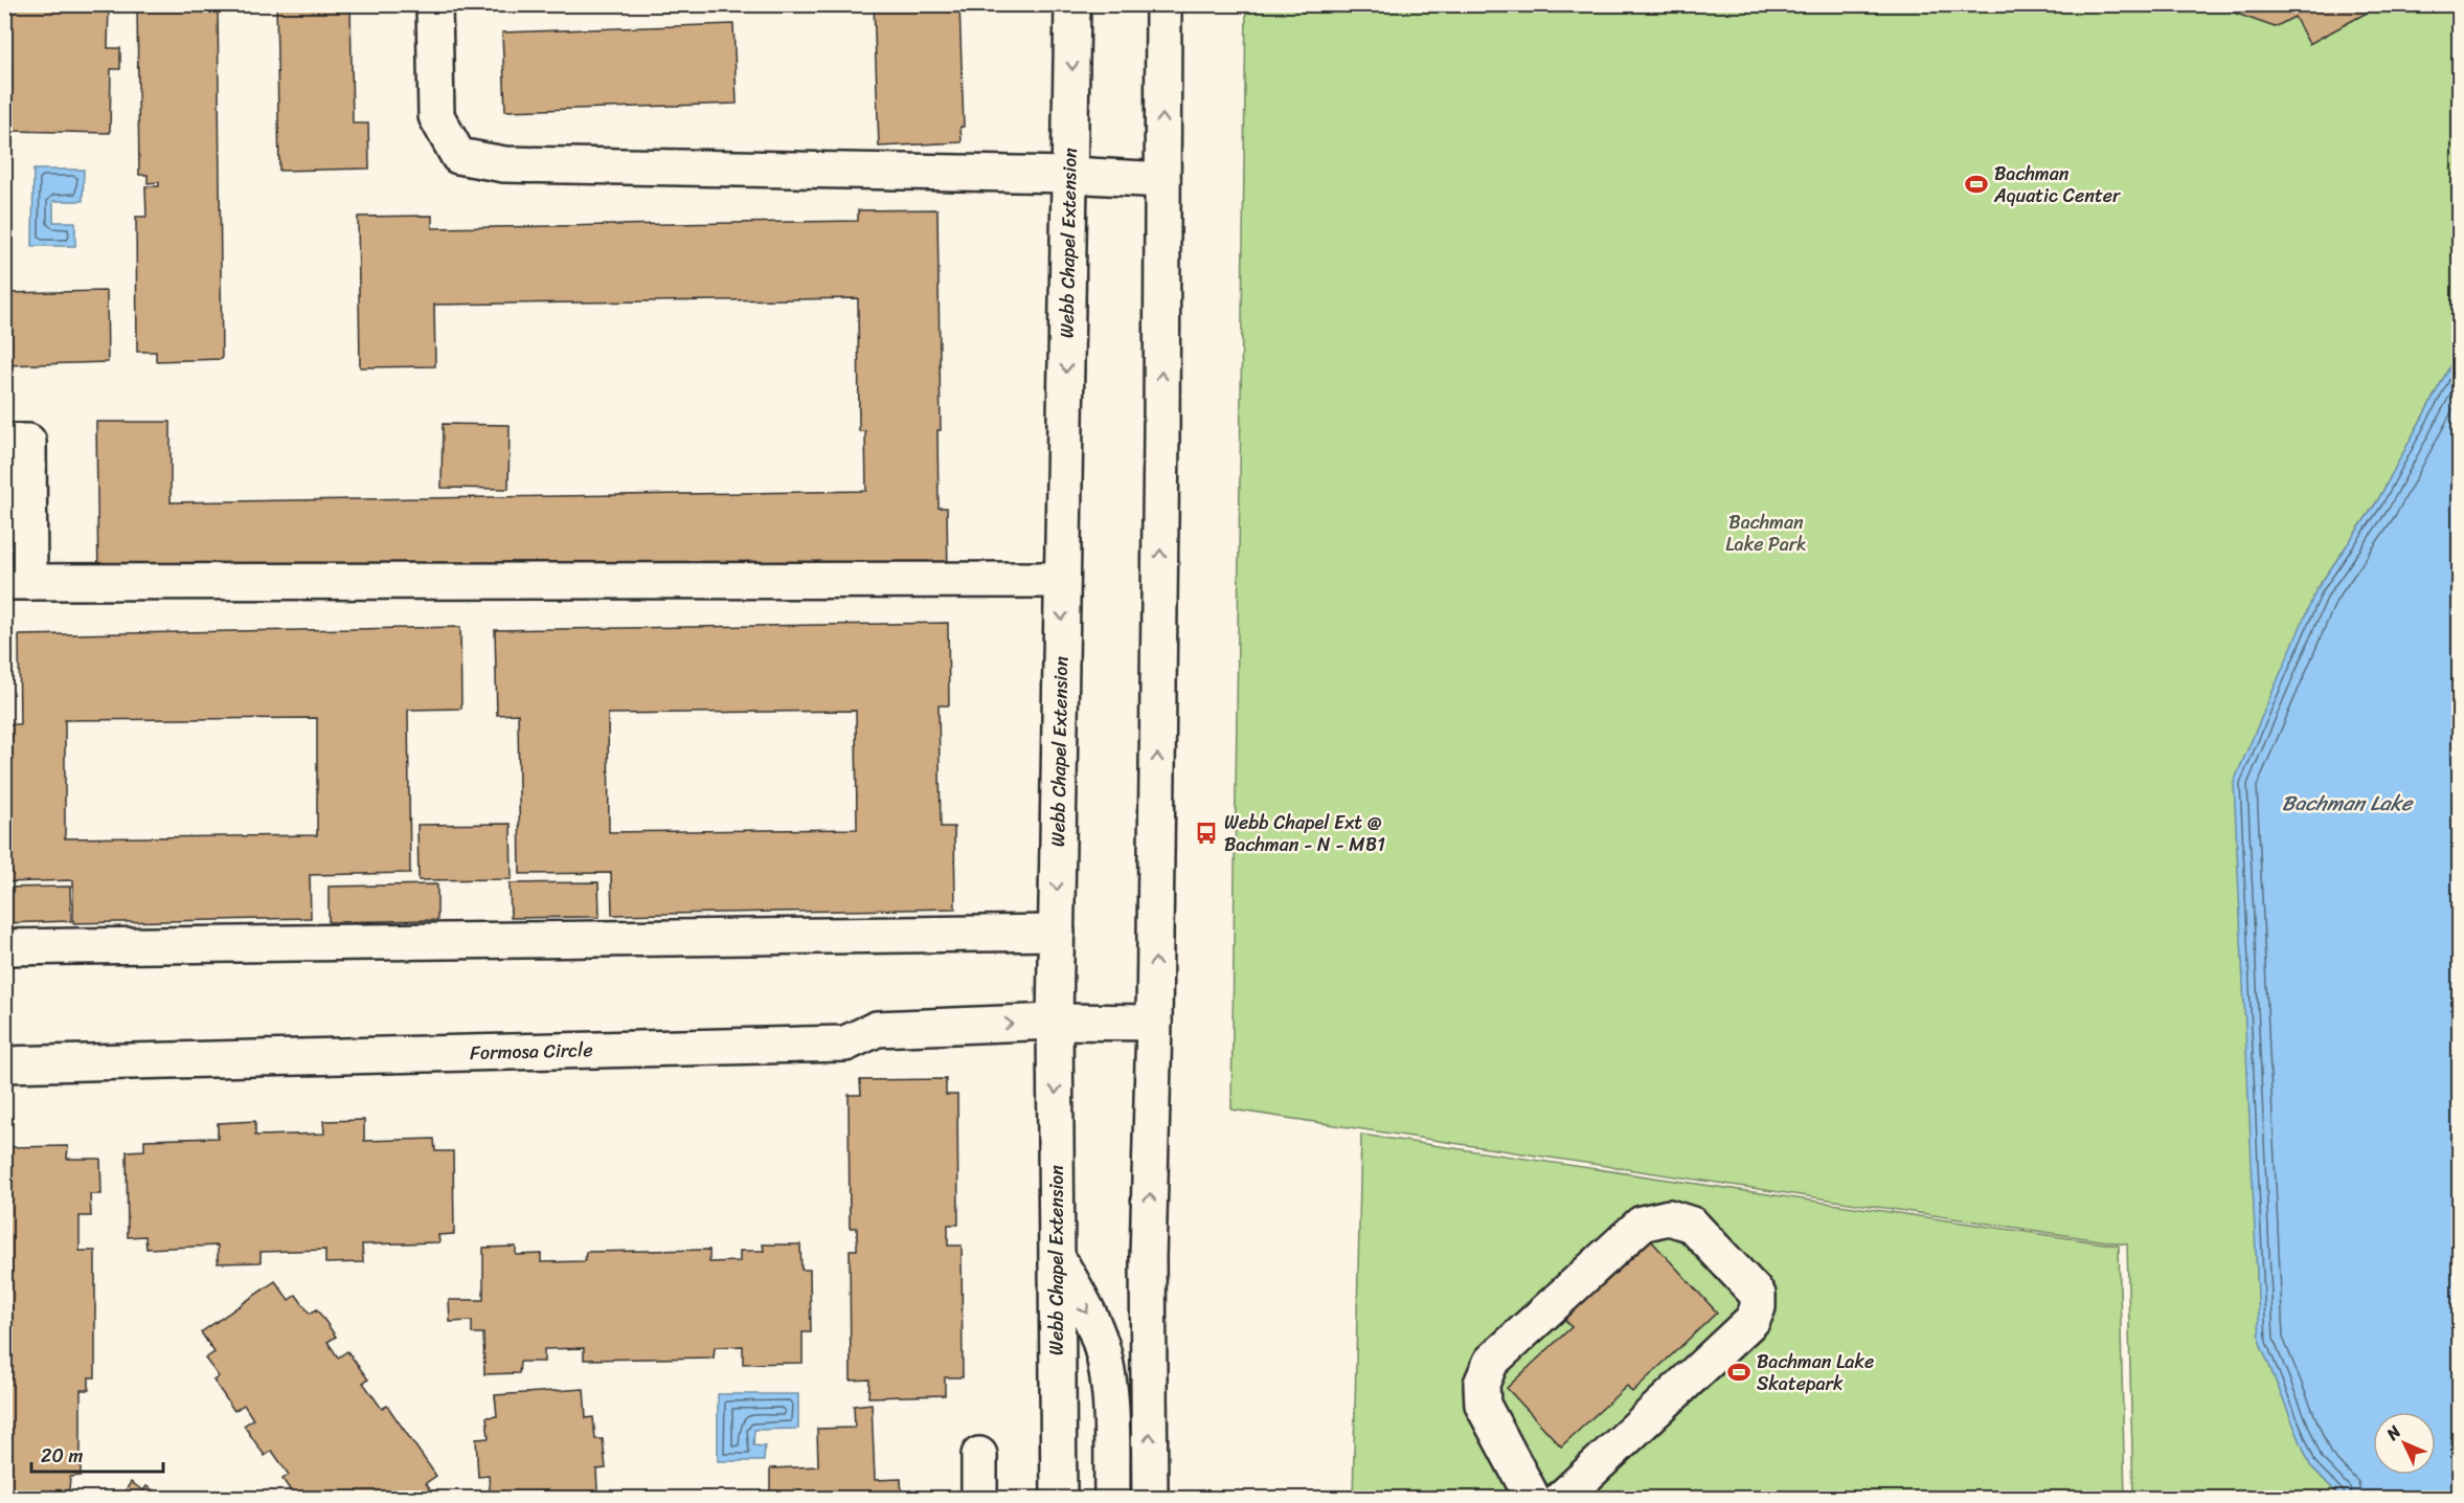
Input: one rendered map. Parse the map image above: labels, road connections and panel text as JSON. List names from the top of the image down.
{
  "streets": {
    "main road": ["Webb Chapel Extension", "Formosa Circle"]
  },
  "crossings": [
    ["Webb Chapel Extension", "Formosa Circle"]
  ],
  "water": ["Bachman Lake"],
  "parks": ["Bachman Lake Park"],
  "places": {
    "sports": ["Bachman Aquatic Center", "Bachman Lake Skatepark"],
    "bus stop": ["Webb Chapel Ext @ Bachman - N - MB1"]
  },
  "scale_bar": "20 m",
  "north": "top left"
}
